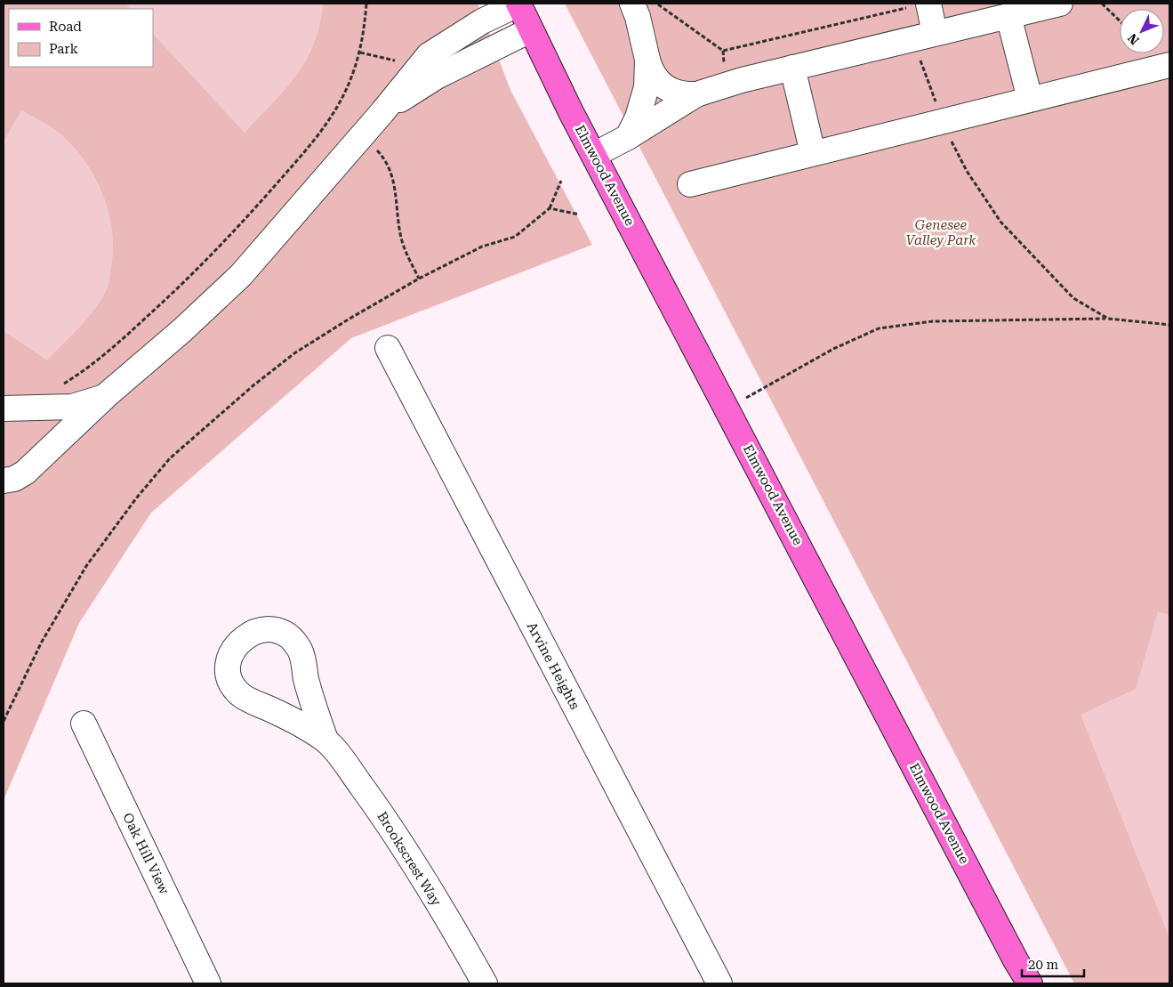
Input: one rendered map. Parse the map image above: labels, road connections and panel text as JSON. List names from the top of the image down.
{
  "streets": {
    "main road": ["Elmwood Avenue"],
    "street": ["Arvine Heights", "Oak Hill View", "Brookscrest Way"]
  },
  "parks": ["Genesee Valley Park"],
  "legend": ["Road", "Park"],
  "scale_bar": "20 m",
  "north": "bottom left"
}
